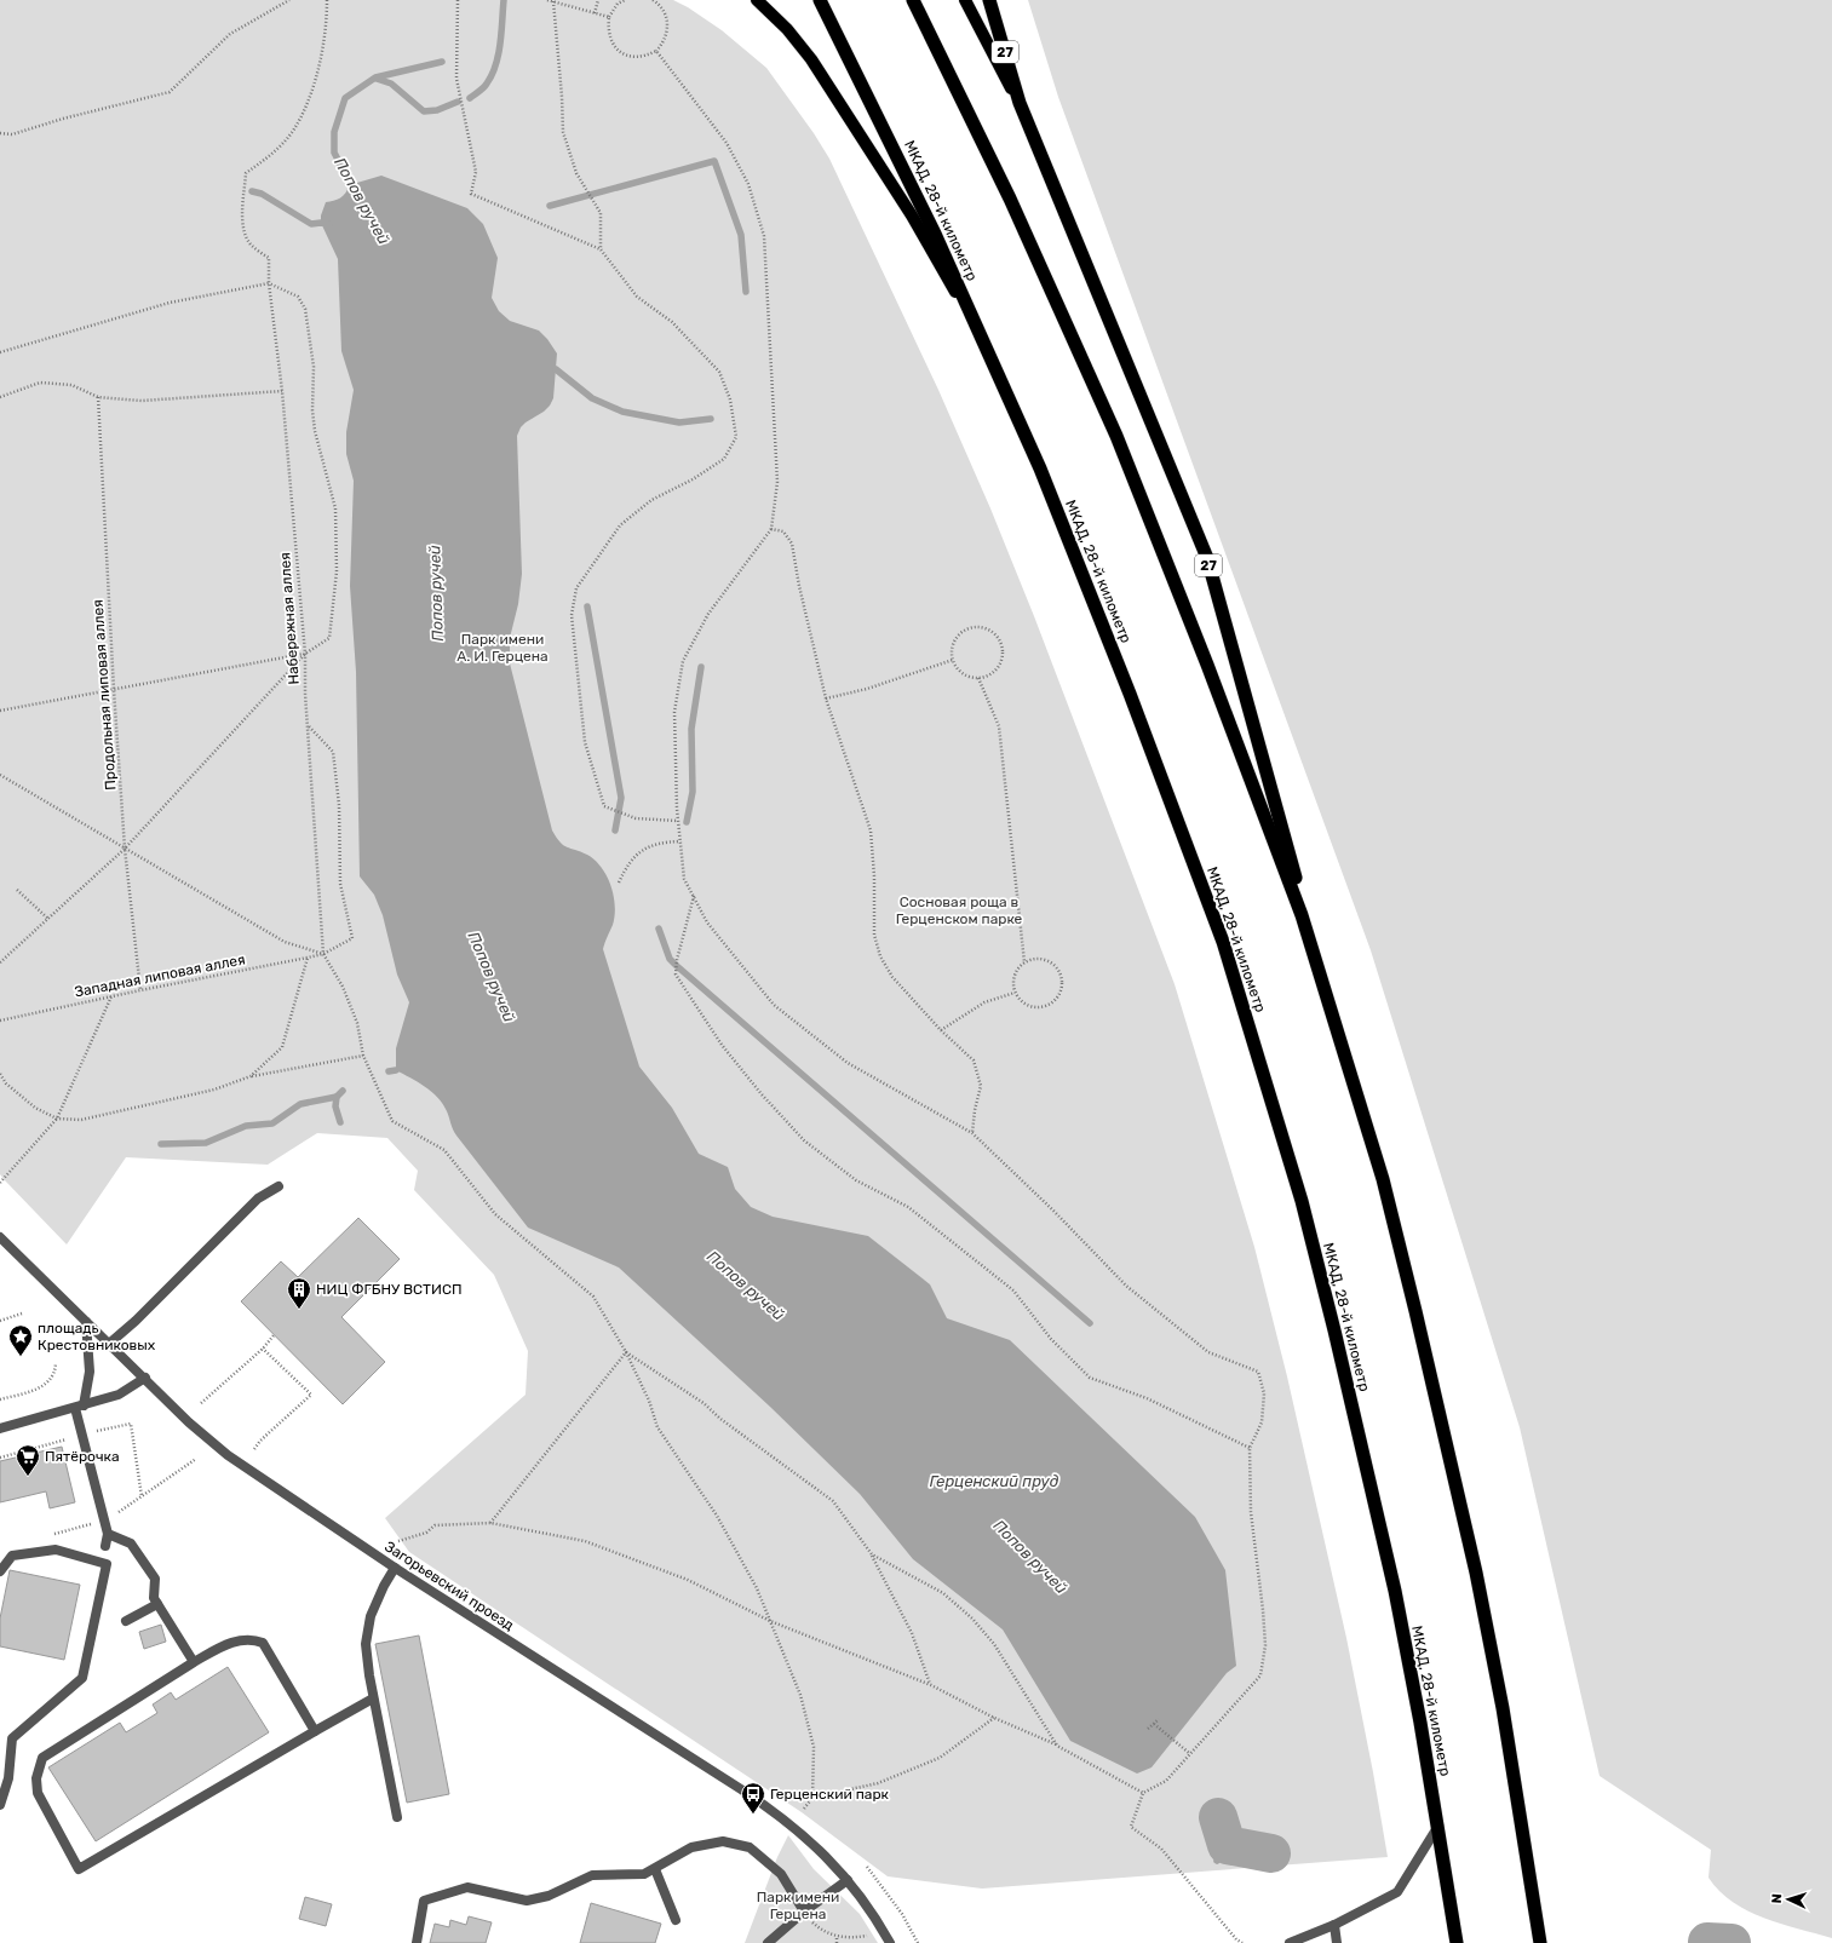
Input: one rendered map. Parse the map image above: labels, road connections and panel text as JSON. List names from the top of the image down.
{
  "streets": {
    "highway": ["27", "МКАД, 28-й километр"],
    "street": ["Загорьевский проезд"],
    "path": ["Набережная аллея", "Продольная липовая аллея", "Западная липовая аллея"]
  },
  "crossings": [
    ["Набережная аллея", "Западная липовая аллея"],
    ["Продольная липовая аллея", "Западная липовая аллея"]
  ],
  "water": ["Попов ручей", "Герценский пруд"],
  "parks": ["Парк имени А. И. Герцена", "Сосновая роща в Герценском парке", "Парк имени Герцена"],
  "places": {
    "building": ["НИЦ ФГБНУ ВСТИСП"],
    "place": ["площадь Крестовниковых"],
    "supermarket": ["Пятёрочка"],
    "bus stop": ["Герценский парк"]
  },
  "north": "left"
}
